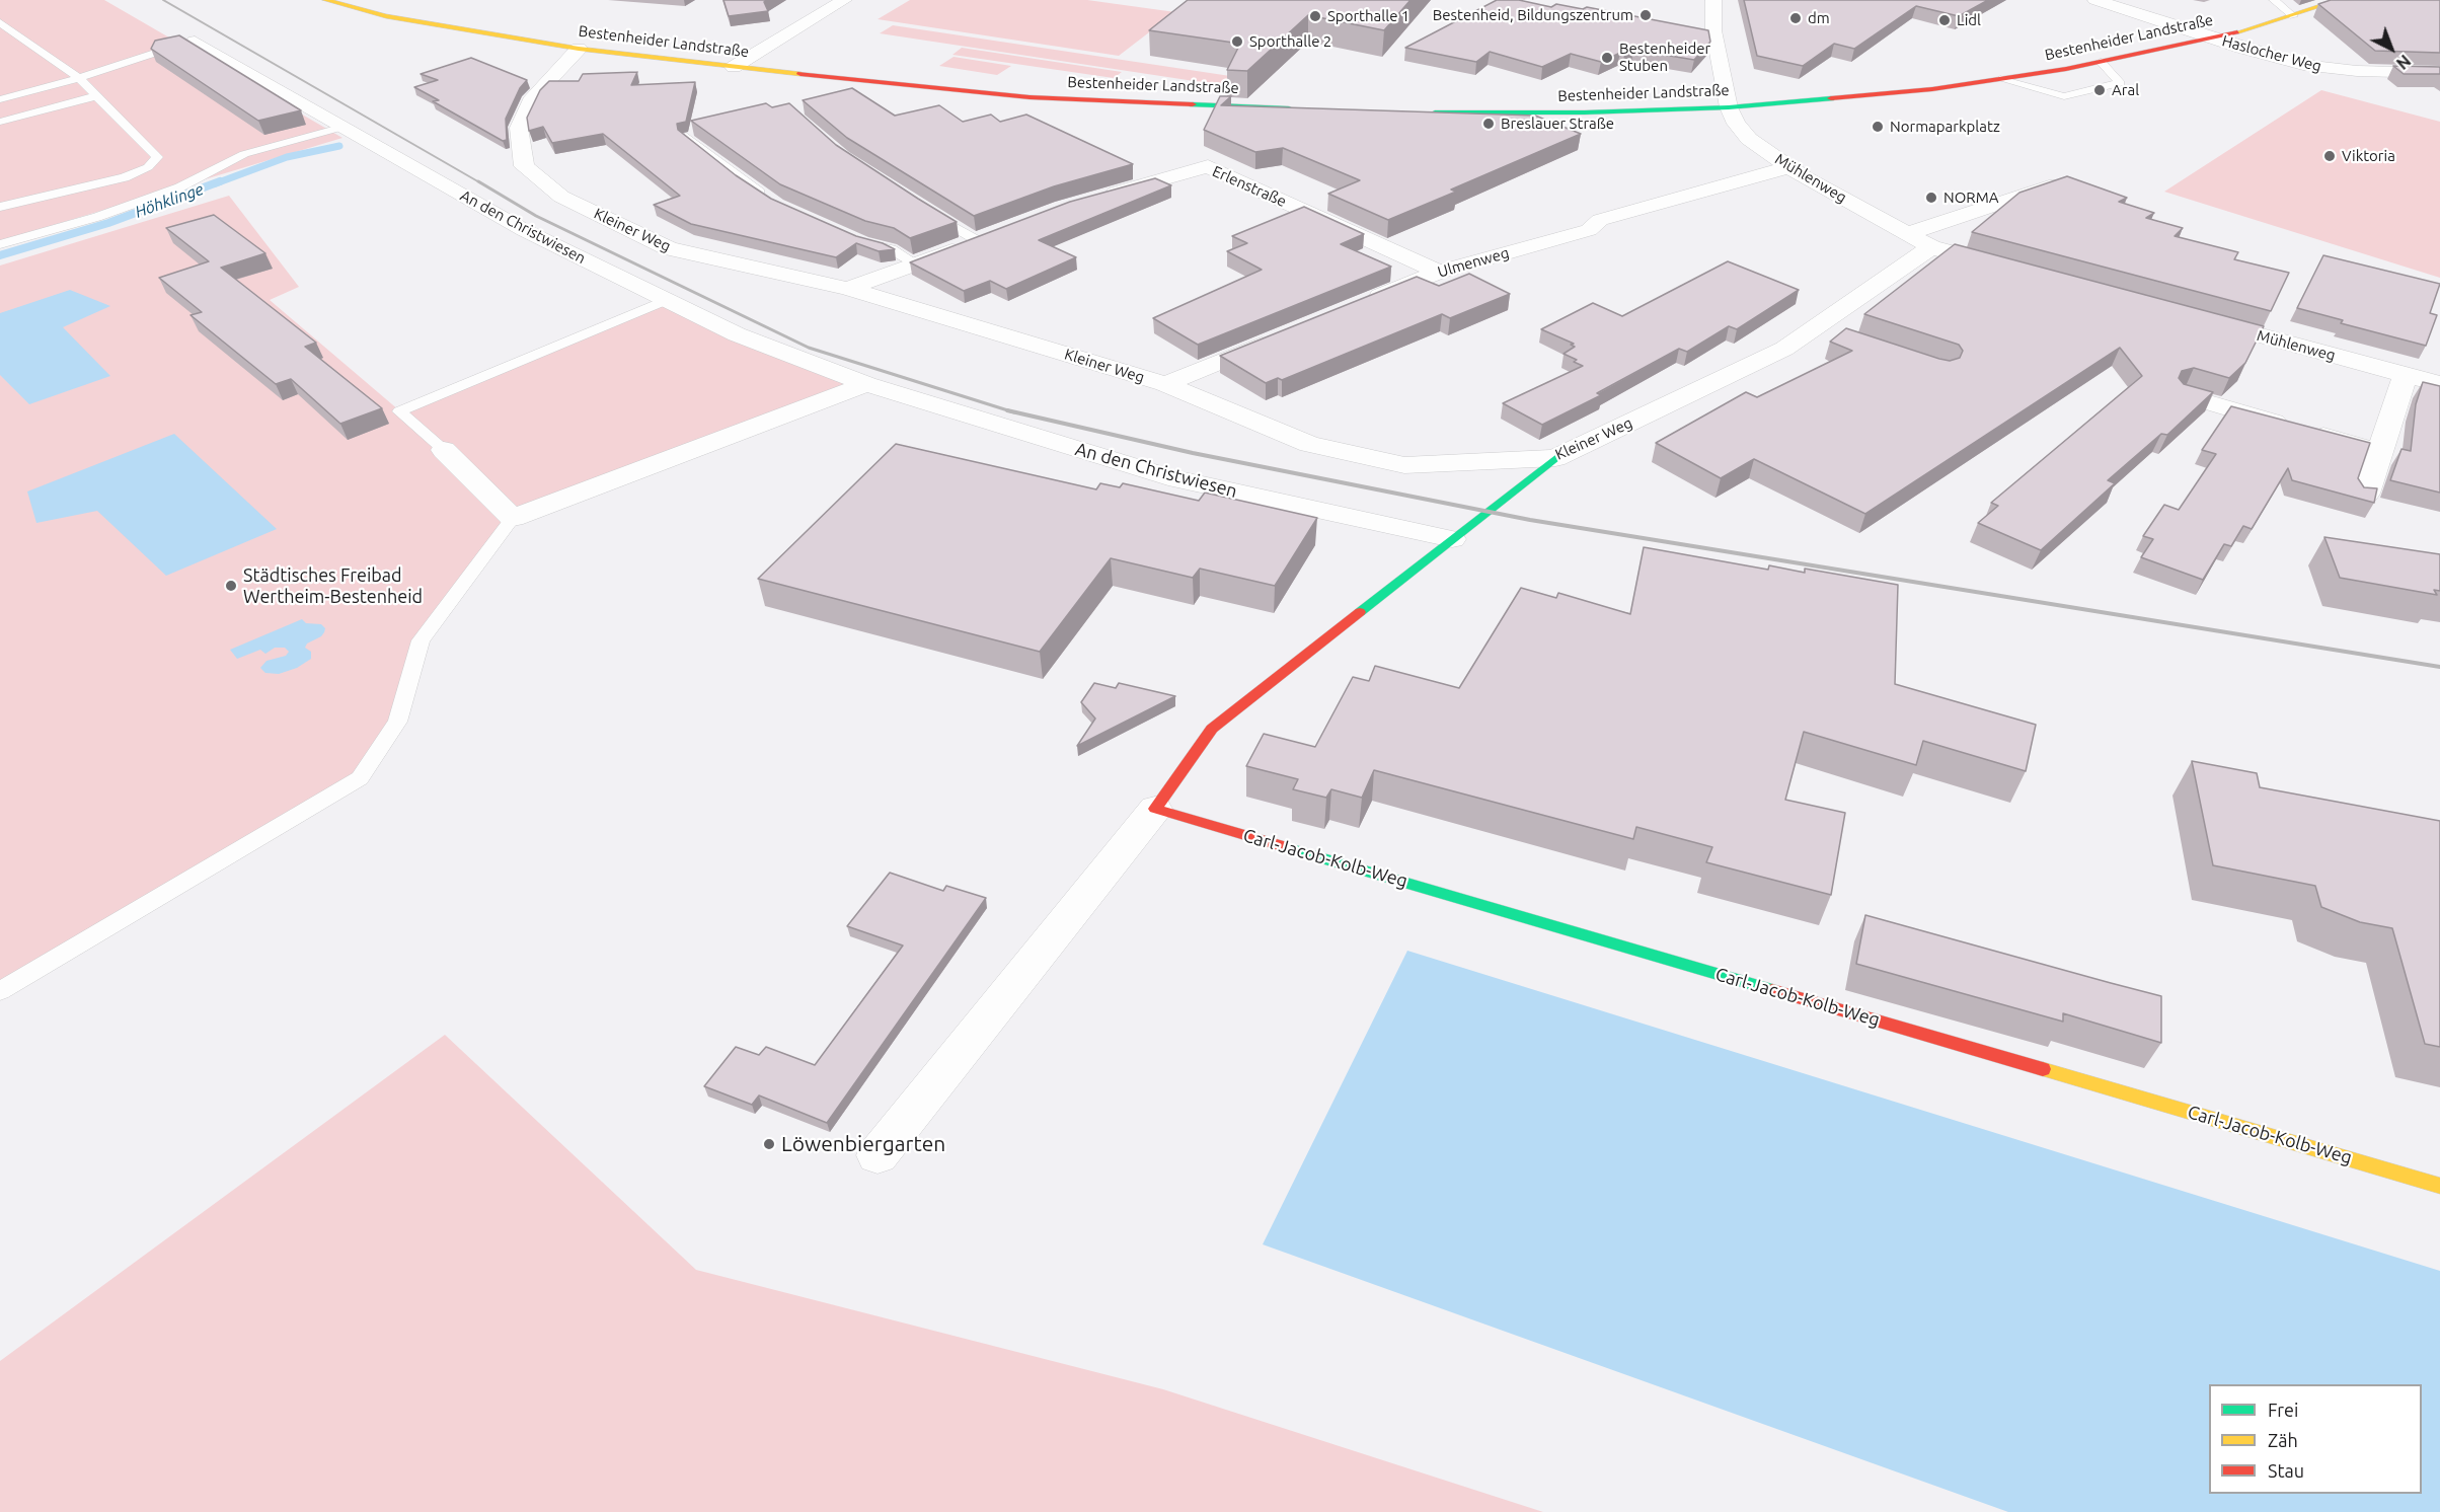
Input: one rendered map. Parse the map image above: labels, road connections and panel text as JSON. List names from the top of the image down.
{
  "streets": {
    "main road": ["Bestenheider Landstraße", "Carl-Jacob-Kolb-Weg"],
    "street": [
      "Haslocher Weg",
      "Mühlenweg",
      "Erlenstraße",
      "An den Christwiesen",
      "Kleiner Weg",
      "Ulmenweg"
    ]
  },
  "crossings": [
    ["Bestenheider Landstraße", "Haslocher Weg"],
    ["Bestenheider Landstraße", "Mühlenweg"],
    ["Bestenheider Landstraße", "Kleiner Weg"],
    ["Mühlenweg", "Kleiner Weg"],
    ["Mühlenweg", "Ulmenweg"],
    ["Erlenstraße", "Ulmenweg"]
  ],
  "water": ["Höhklinge"],
  "places": [
    "Bestenheid, Bildungszentrum",
    "Sporthalle 1",
    "dm",
    "Lidl",
    "Sporthalle 2",
    "Bestenheider Stuben",
    "Aral",
    "Breslauer Straße",
    "Normaparkplatz",
    "Viktoria",
    "NORMA",
    "Städtisches Freibad Wertheim-Bestenheid",
    "Löwenbiergarten"
  ],
  "legend": ["Frei", "Zäh", "Stau"],
  "north": "bottom right"
}
